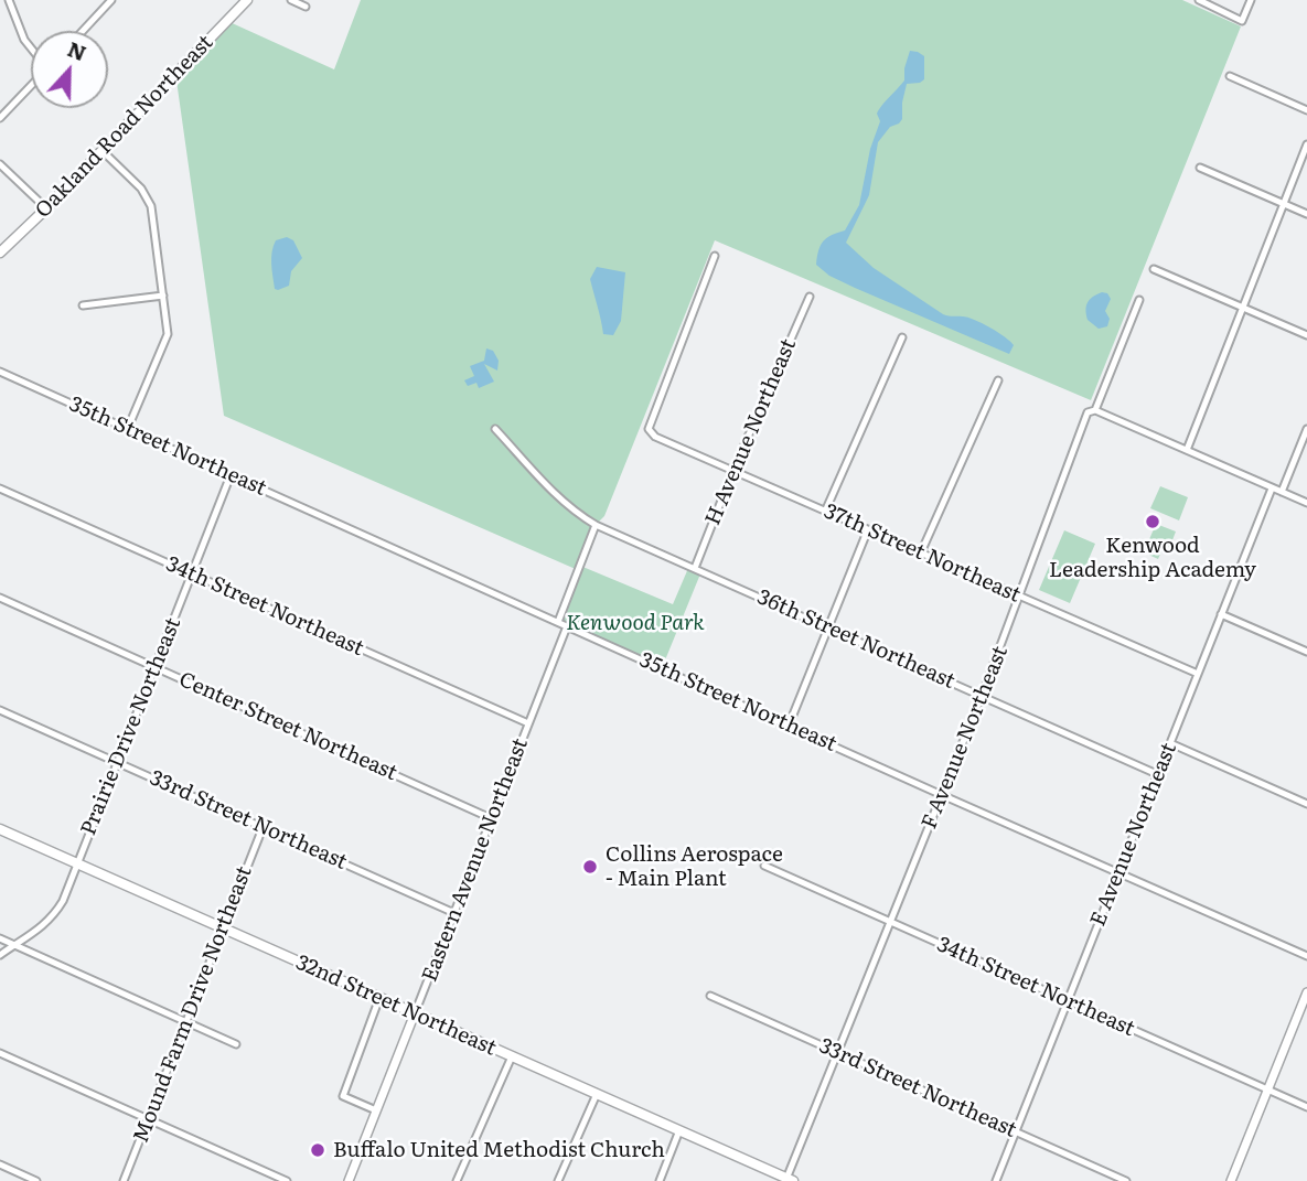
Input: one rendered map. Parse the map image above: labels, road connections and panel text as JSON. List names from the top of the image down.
{
  "streets": {
    "main road": ["Oakland Road Northeast", "32nd Street Northeast"],
    "street": [
      "H Avenue Northeast",
      "35th Street Northeast",
      "37th Street Northeast",
      "34th Street Northeast",
      "36th Street Northeast",
      "Prairie Drive Northeast",
      "Center Street Northeast",
      "F Avenue Northeast",
      "33rd Street Northeast",
      "E Avenue Northeast",
      "Eastern Avenue Northeast",
      "Mound Farm Drive Northeast"
    ]
  },
  "crossings": [
    ["H Avenue Northeast", "37th Street Northeast"],
    ["H Avenue Northeast", "36th Street Northeast"],
    ["35th Street Northeast", "Prairie Drive Northeast"],
    ["35th Street Northeast", "F Avenue Northeast"],
    ["35th Street Northeast", "E Avenue Northeast"],
    ["35th Street Northeast", "Eastern Avenue Northeast"],
    ["37th Street Northeast", "F Avenue Northeast"],
    ["37th Street Northeast", "E Avenue Northeast"],
    ["34th Street Northeast", "Prairie Drive Northeast"],
    ["34th Street Northeast", "F Avenue Northeast"],
    ["34th Street Northeast", "E Avenue Northeast"],
    ["34th Street Northeast", "Eastern Avenue Northeast"],
    ["36th Street Northeast", "F Avenue Northeast"],
    ["36th Street Northeast", "E Avenue Northeast"],
    ["Prairie Drive Northeast", "Center Street Northeast"],
    ["Prairie Drive Northeast", "33rd Street Northeast"],
    ["Prairie Drive Northeast", "32nd Street Northeast"],
    ["Center Street Northeast", "Eastern Avenue Northeast"],
    ["F Avenue Northeast", "33rd Street Northeast"],
    ["F Avenue Northeast", "32nd Street Northeast"],
    ["33rd Street Northeast", "E Avenue Northeast"],
    ["33rd Street Northeast", "Eastern Avenue Northeast"],
    ["33rd Street Northeast", "Mound Farm Drive Northeast"],
    ["Eastern Avenue Northeast", "32nd Street Northeast"],
    ["Mound Farm Drive Northeast", "32nd Street Northeast"]
  ],
  "parks": ["Kenwood Park"],
  "places": ["Kenwood Leadership Academy", "Collins Aerospace - Main Plant", "Buffalo United Methodist Church"],
  "north": "top"
}
